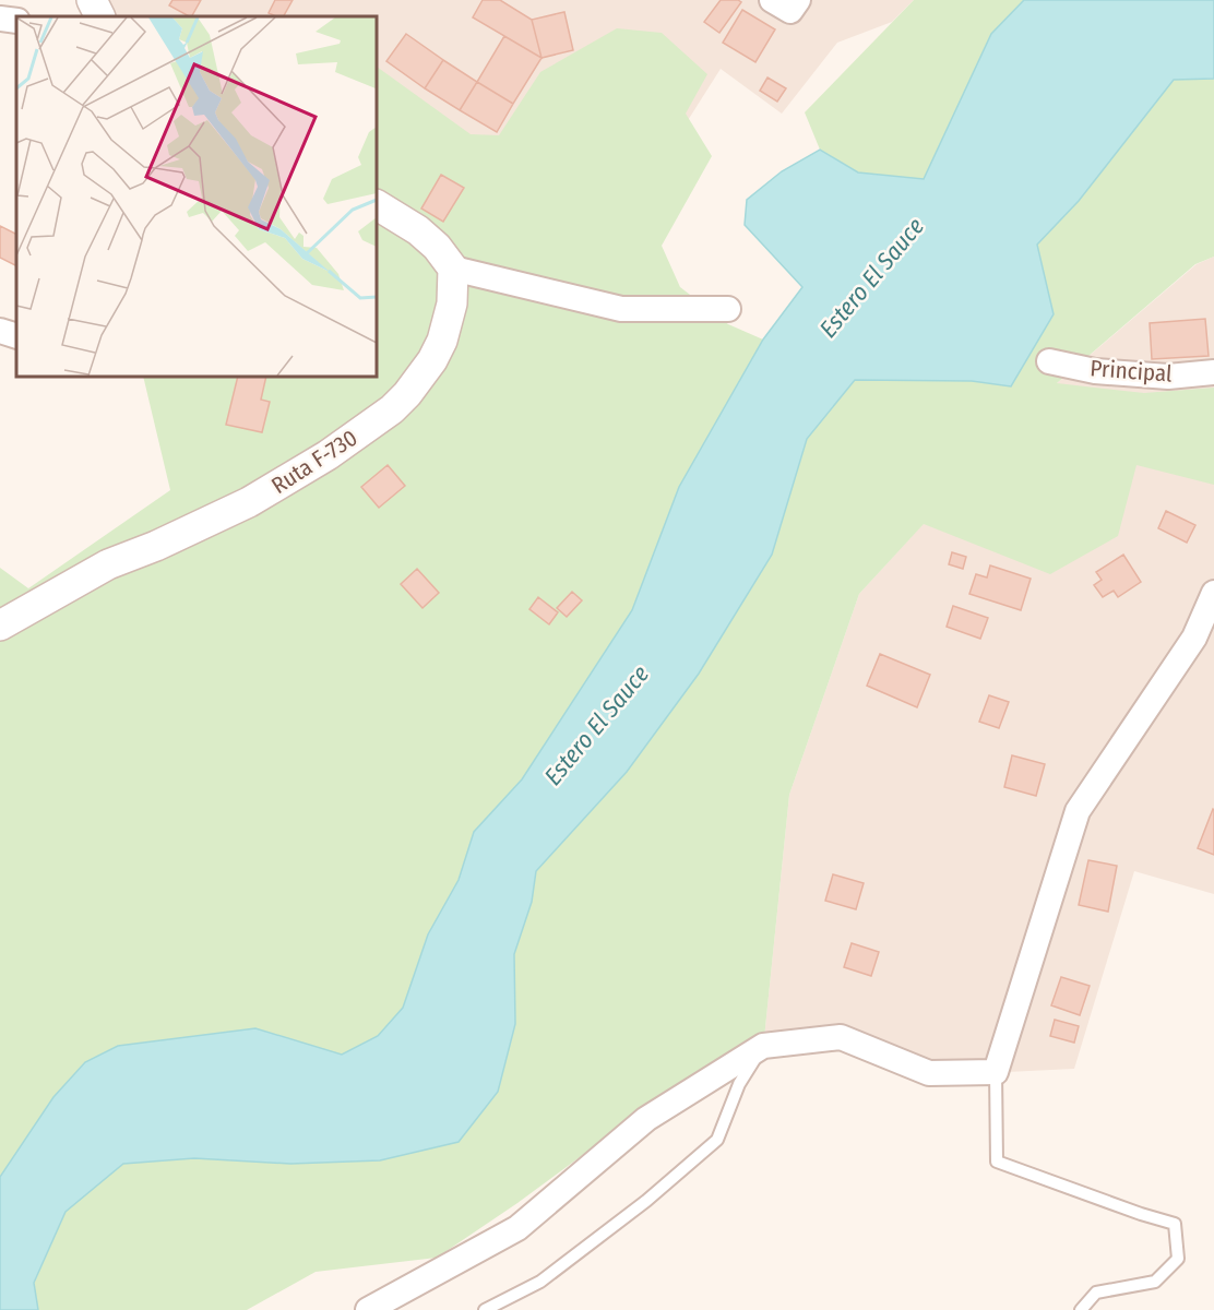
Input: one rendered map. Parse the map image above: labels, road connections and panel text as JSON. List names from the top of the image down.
{
  "streets": {
    "street": ["Principal", "Ruta F-730"]
  },
  "water": ["Estero El Sauce"]
}
